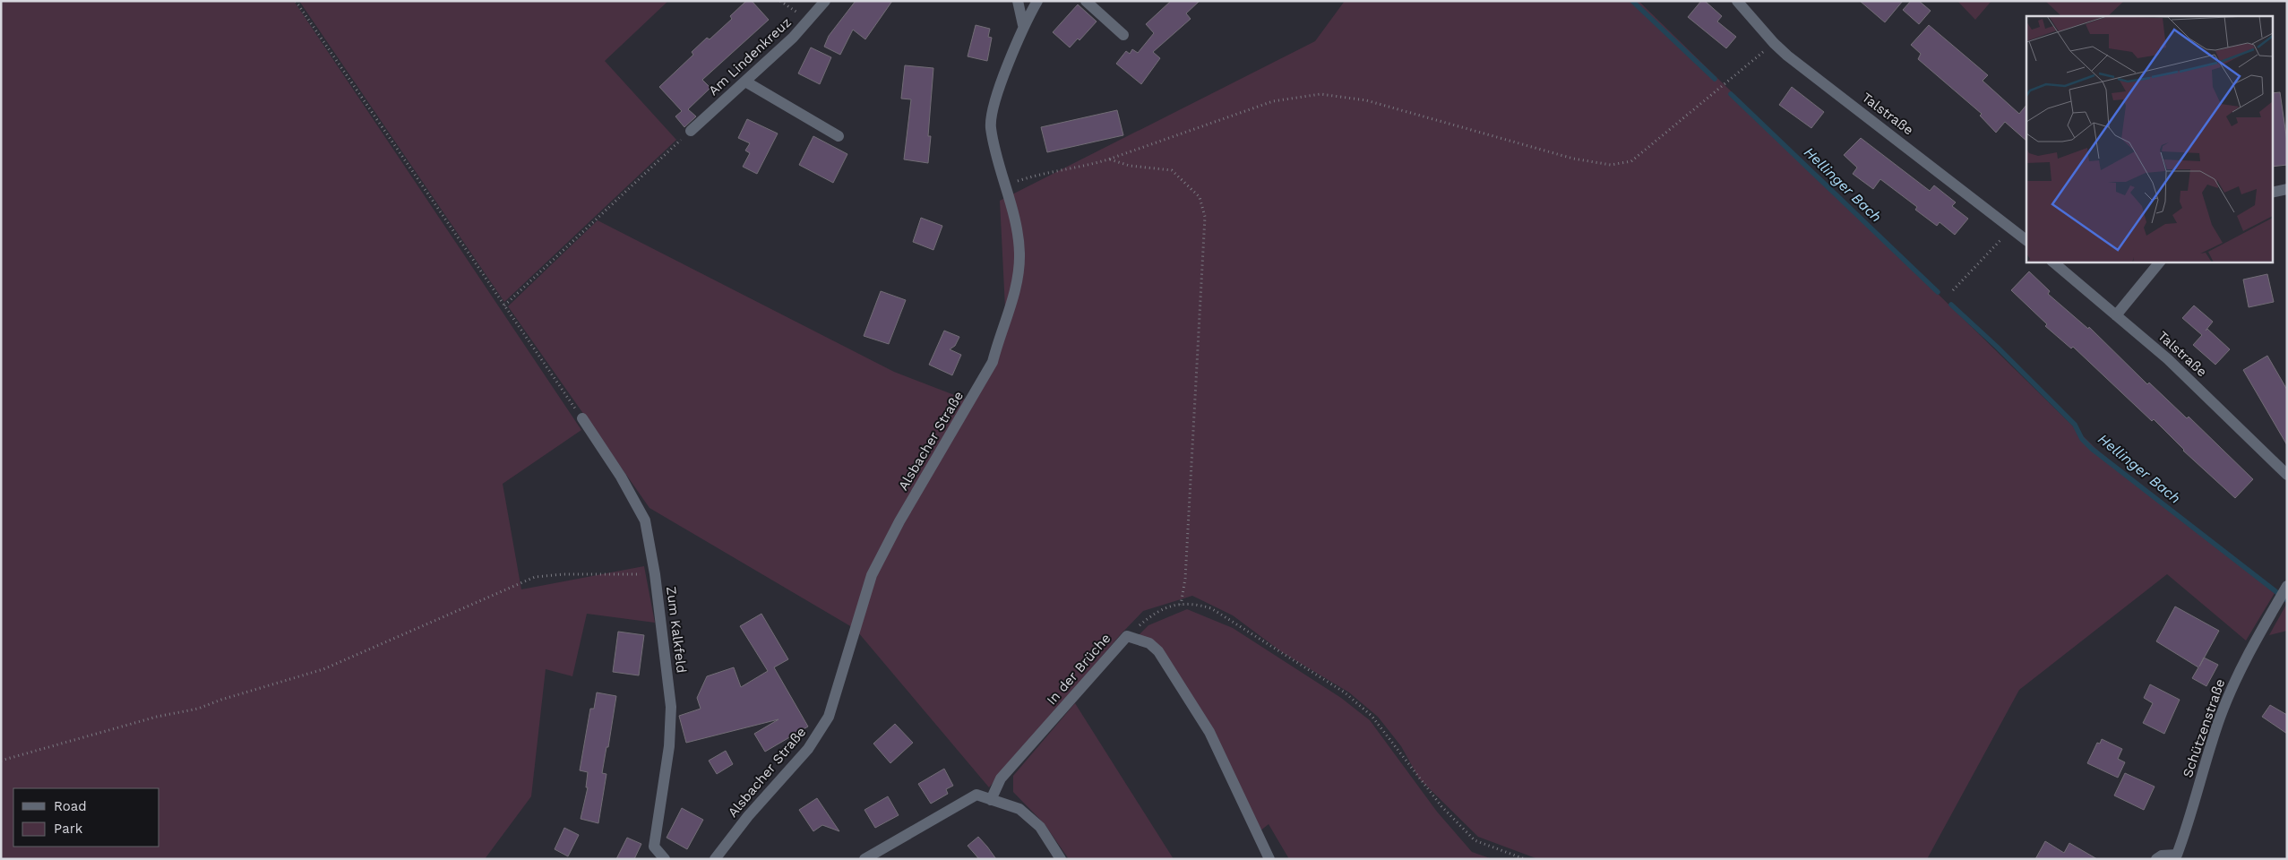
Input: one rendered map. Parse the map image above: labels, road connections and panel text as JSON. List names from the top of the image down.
{
  "streets": {
    "street": [
      "Am Lindenkreuz",
      "Talstraße",
      "Alsbacher Straße",
      "Zum Kalkfeld",
      "In der Brüche",
      "Schützenstraße"
    ]
  },
  "water": ["Hellinger Bach"],
  "legend": ["Road", "Park"]
}
